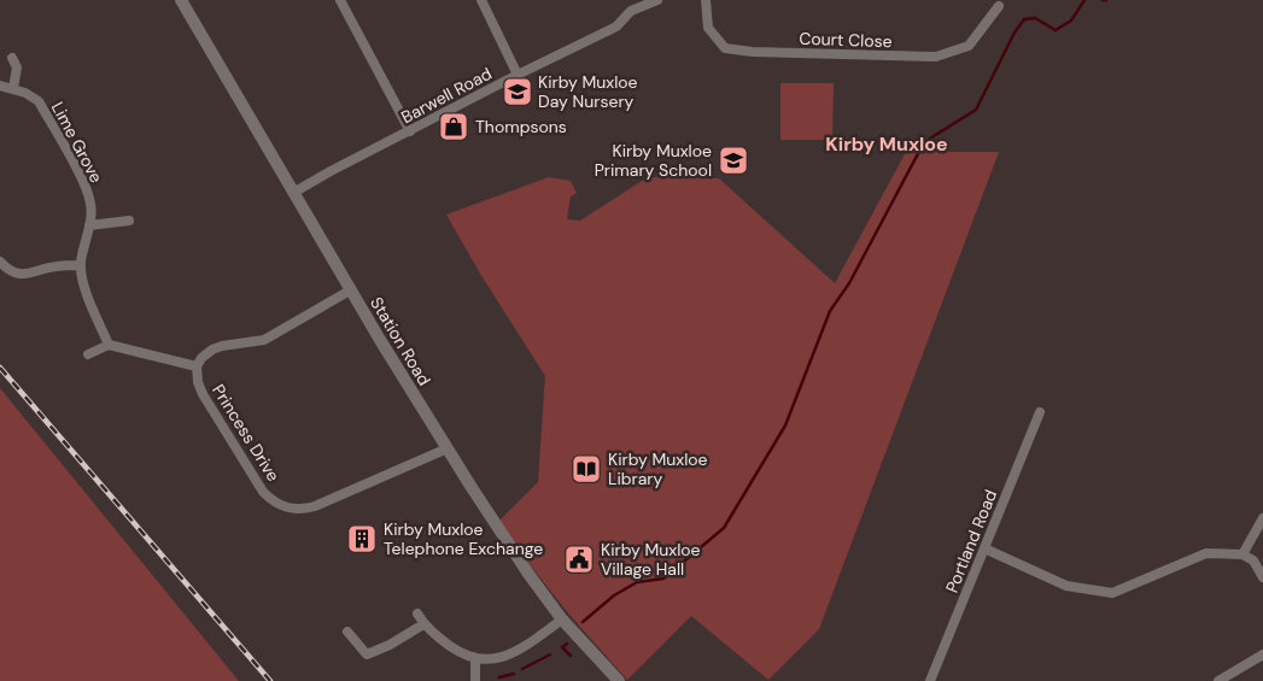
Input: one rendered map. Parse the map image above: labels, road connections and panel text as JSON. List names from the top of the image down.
{
  "streets": {
    "street": [
      "Court Close",
      "Barwell Road",
      "Lime Grove",
      "Station Road",
      "Princess Drive",
      "Portland Road"
    ]
  },
  "crossings": [
    ["Barwell Road", "Station Road"],
    ["Station Road", "Princess Drive"]
  ],
  "districts": ["Kirby Muxloe"],
  "places": {
    "school or university": ["Kirby Muxloe Day Nursery", "Kirby Muxloe Primary School"],
    "shop": ["Thompsons"],
    "library": ["Kirby Muxloe Library"],
    "building": ["Kirby Muxloe Telephone Exchange"],
    "public building": ["Kirby Muxloe Village Hall"]
  }
}
